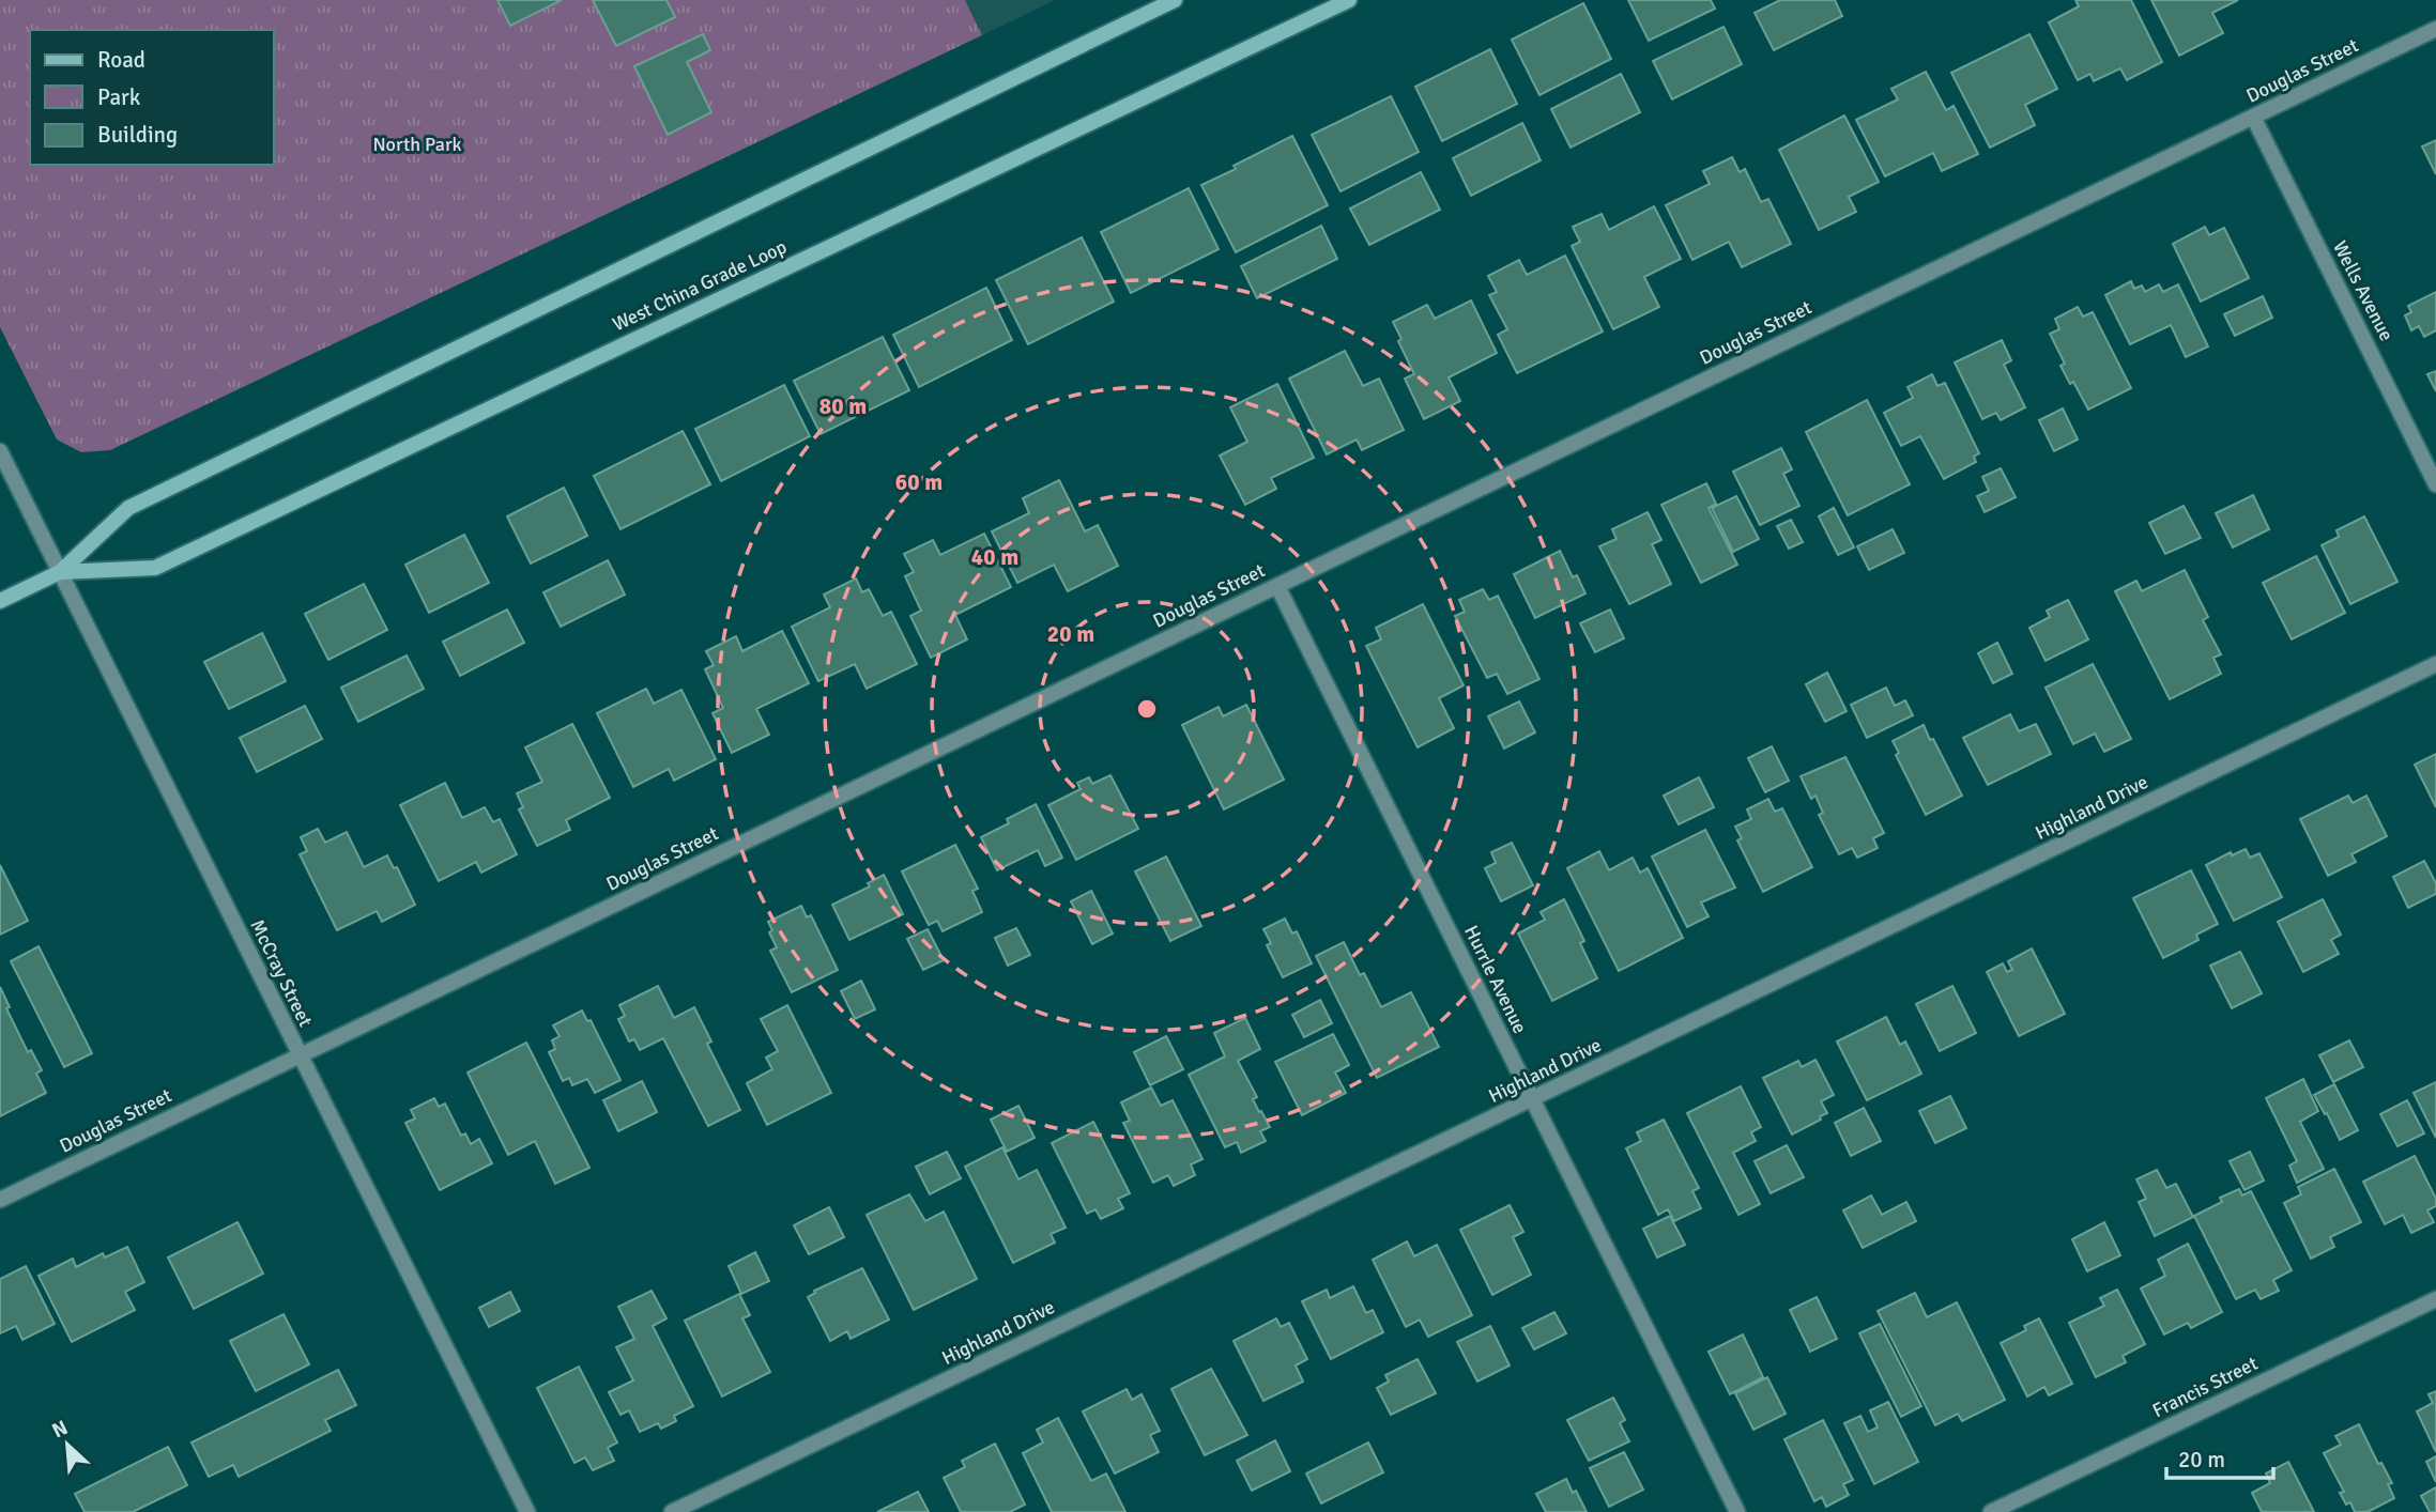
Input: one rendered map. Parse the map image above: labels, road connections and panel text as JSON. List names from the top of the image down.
{
  "streets": {
    "main road": ["West China Grade Loop"],
    "street": [
      "Douglas Street",
      "Wells Avenue",
      "Highland Drive",
      "McCray Street",
      "Hurrle Avenue",
      "Francis Street"
    ]
  },
  "crossings": [
    ["Douglas Street", "Wells Avenue"],
    ["Douglas Street", "McCray Street"],
    ["Douglas Street", "Hurrle Avenue"],
    ["West China Grade Loop", "McCray Street"],
    ["Highland Drive", "Hurrle Avenue"]
  ],
  "parks": ["North Park"],
  "legend": ["Road", "Park", "Building"],
  "scale_bar": "20 m",
  "north": "top left",
  "rings": [
    "80 m",
    "60 m",
    "40 m",
    "20 m"
  ]
}
